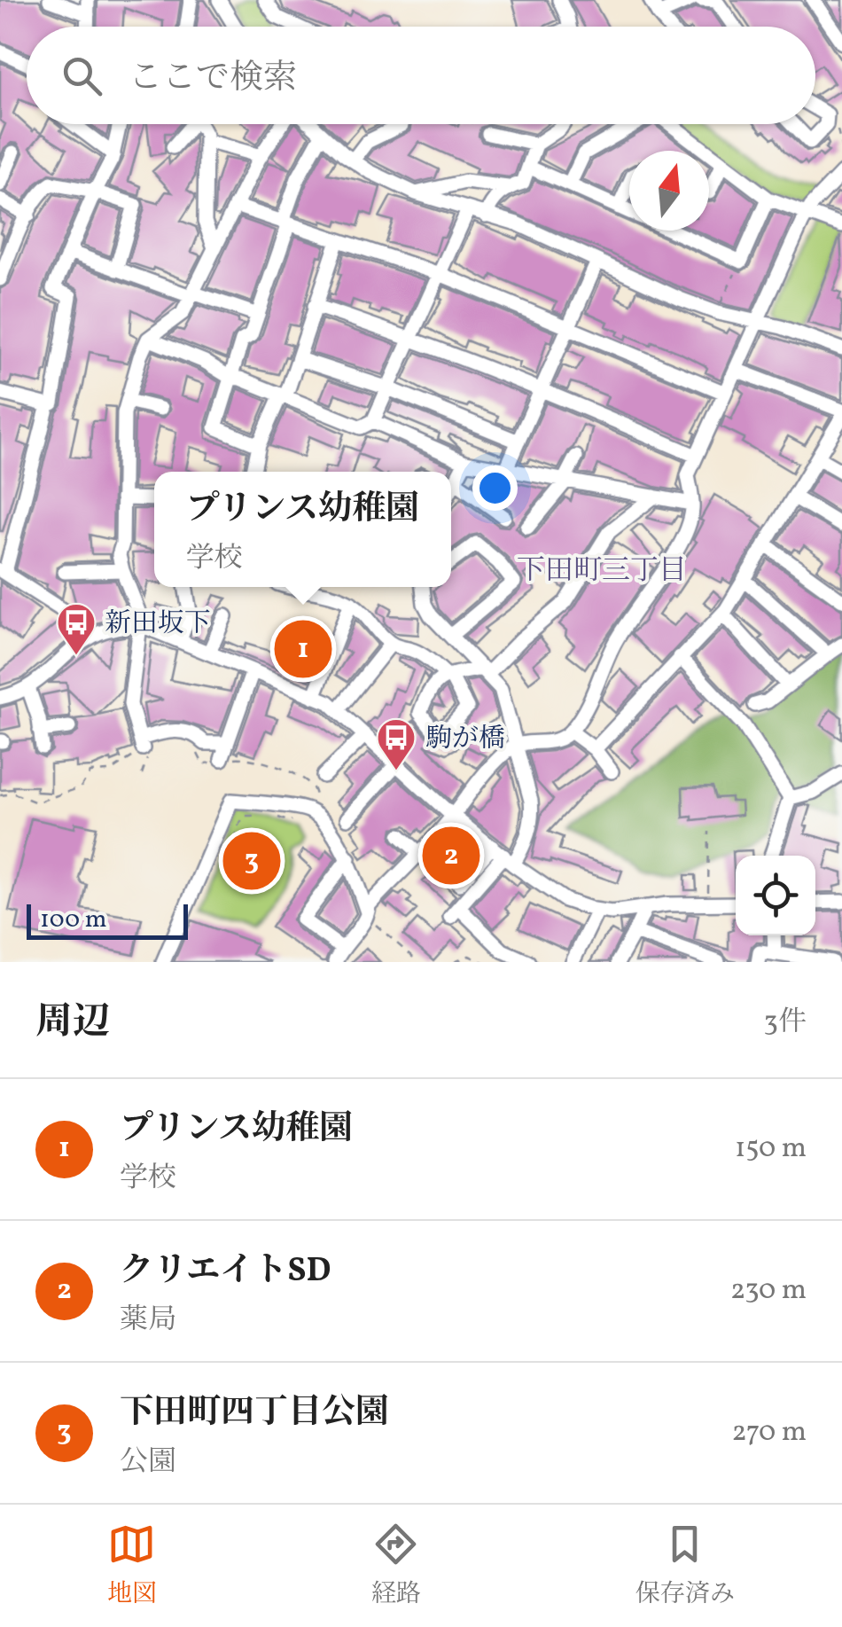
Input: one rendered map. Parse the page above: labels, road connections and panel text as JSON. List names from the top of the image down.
{
  "districts": ["下田町三丁目"],
  "places": {
    "bus stop": ["新田坂下", "駒が橋"]
  },
  "scale_bar": "100 m",
  "north": "top",
  "page": {
    "search": "ここで検索",
    "popup": ["プリンス幼稚園", "学校"],
    "pins": ["1", "2", "3"],
    "scale": "100 m",
    "heading": ["周辺", "3件"],
    "list": [
      {
        "mark": "1",
        "name": "プリンス幼稚園",
        "note": "学校",
        "value": "150 m"
      },
      {
        "mark": "2",
        "name": "クリエイトSD",
        "note": "薬局",
        "value": "230 m"
      },
      {
        "mark": "3",
        "name": "下田町四丁目公園",
        "note": "公園",
        "value": "270 m"
      }
    ],
    "nav": ["地図", "経路", "保存済み"]
  }
}
